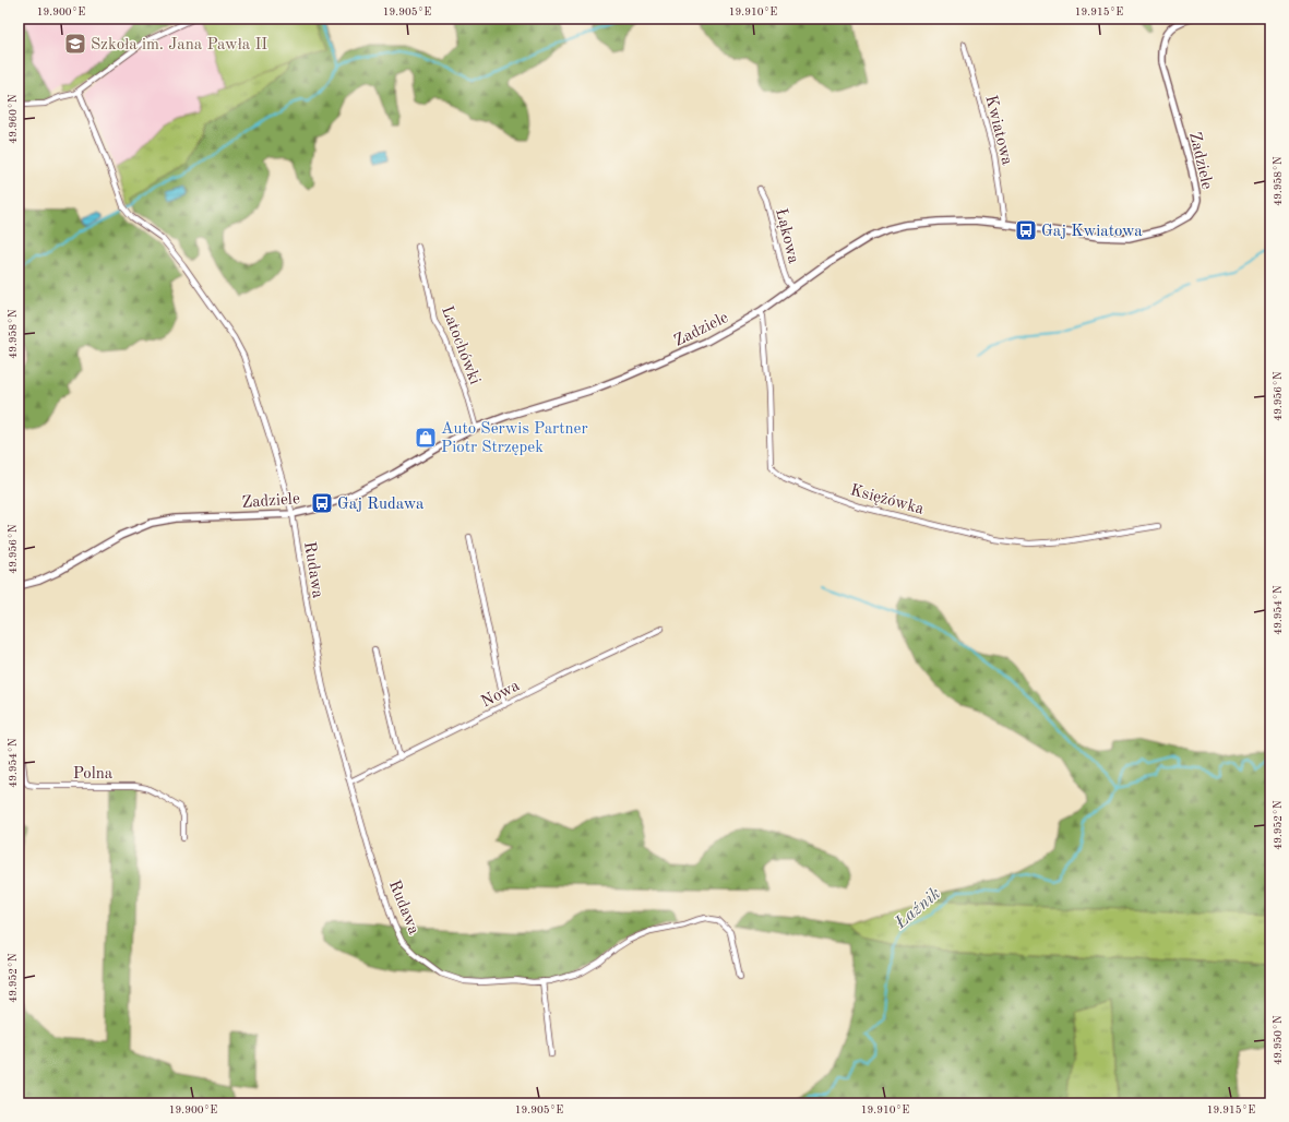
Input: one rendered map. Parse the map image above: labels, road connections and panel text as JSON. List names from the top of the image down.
{
  "streets": {
    "street": [
      "Kwiatowa",
      "Zadziele",
      "Łąkowa",
      "Latochówki",
      "Księżówka",
      "Rudawa",
      "Nowa",
      "Polna"
    ]
  },
  "crossings": [
    ["Kwiatowa", "Zadziele"],
    ["Zadziele", "Łąkowa"],
    ["Zadziele", "Latochówki"],
    ["Zadziele", "Księżówka"],
    ["Zadziele", "Rudawa"],
    ["Rudawa", "Nowa"]
  ],
  "water": ["Łaźnik"],
  "places": {
    "school or university": ["Szkoła im. Jana Pawła II"],
    "bus stop": ["Gaj Kwiatowa", "Gaj Rudawa"],
    "shop": ["Auto Serwis Partner Piotr Strzępek"]
  },
  "coordinates": [
    "19.900°E",
    "19.905°E",
    "19.910°E",
    "19.915°E",
    "49.960°N",
    "49.958°N",
    "49.956°N",
    "49.954°N",
    "49.952°N",
    "49.950°N"
  ]
}
